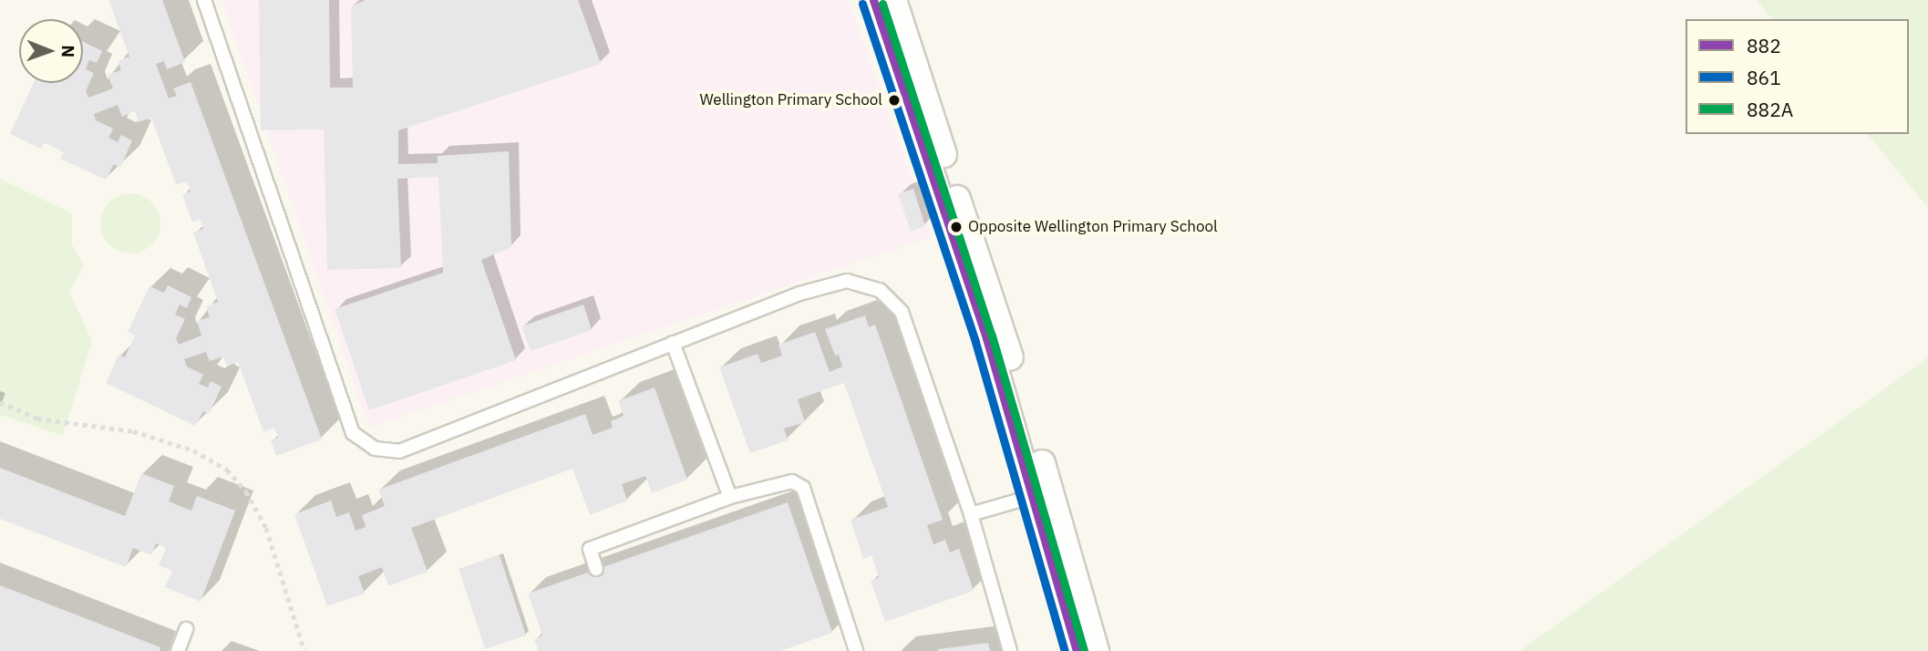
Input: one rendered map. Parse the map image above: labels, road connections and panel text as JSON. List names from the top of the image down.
{
  "places": ["Wellington Primary School", "Opposite Wellington Primary School"],
  "lines": ["transit line 882", "transit line 861", "transit line 882A"],
  "legend": ["882", "861", "882A"],
  "north": "right"
}
